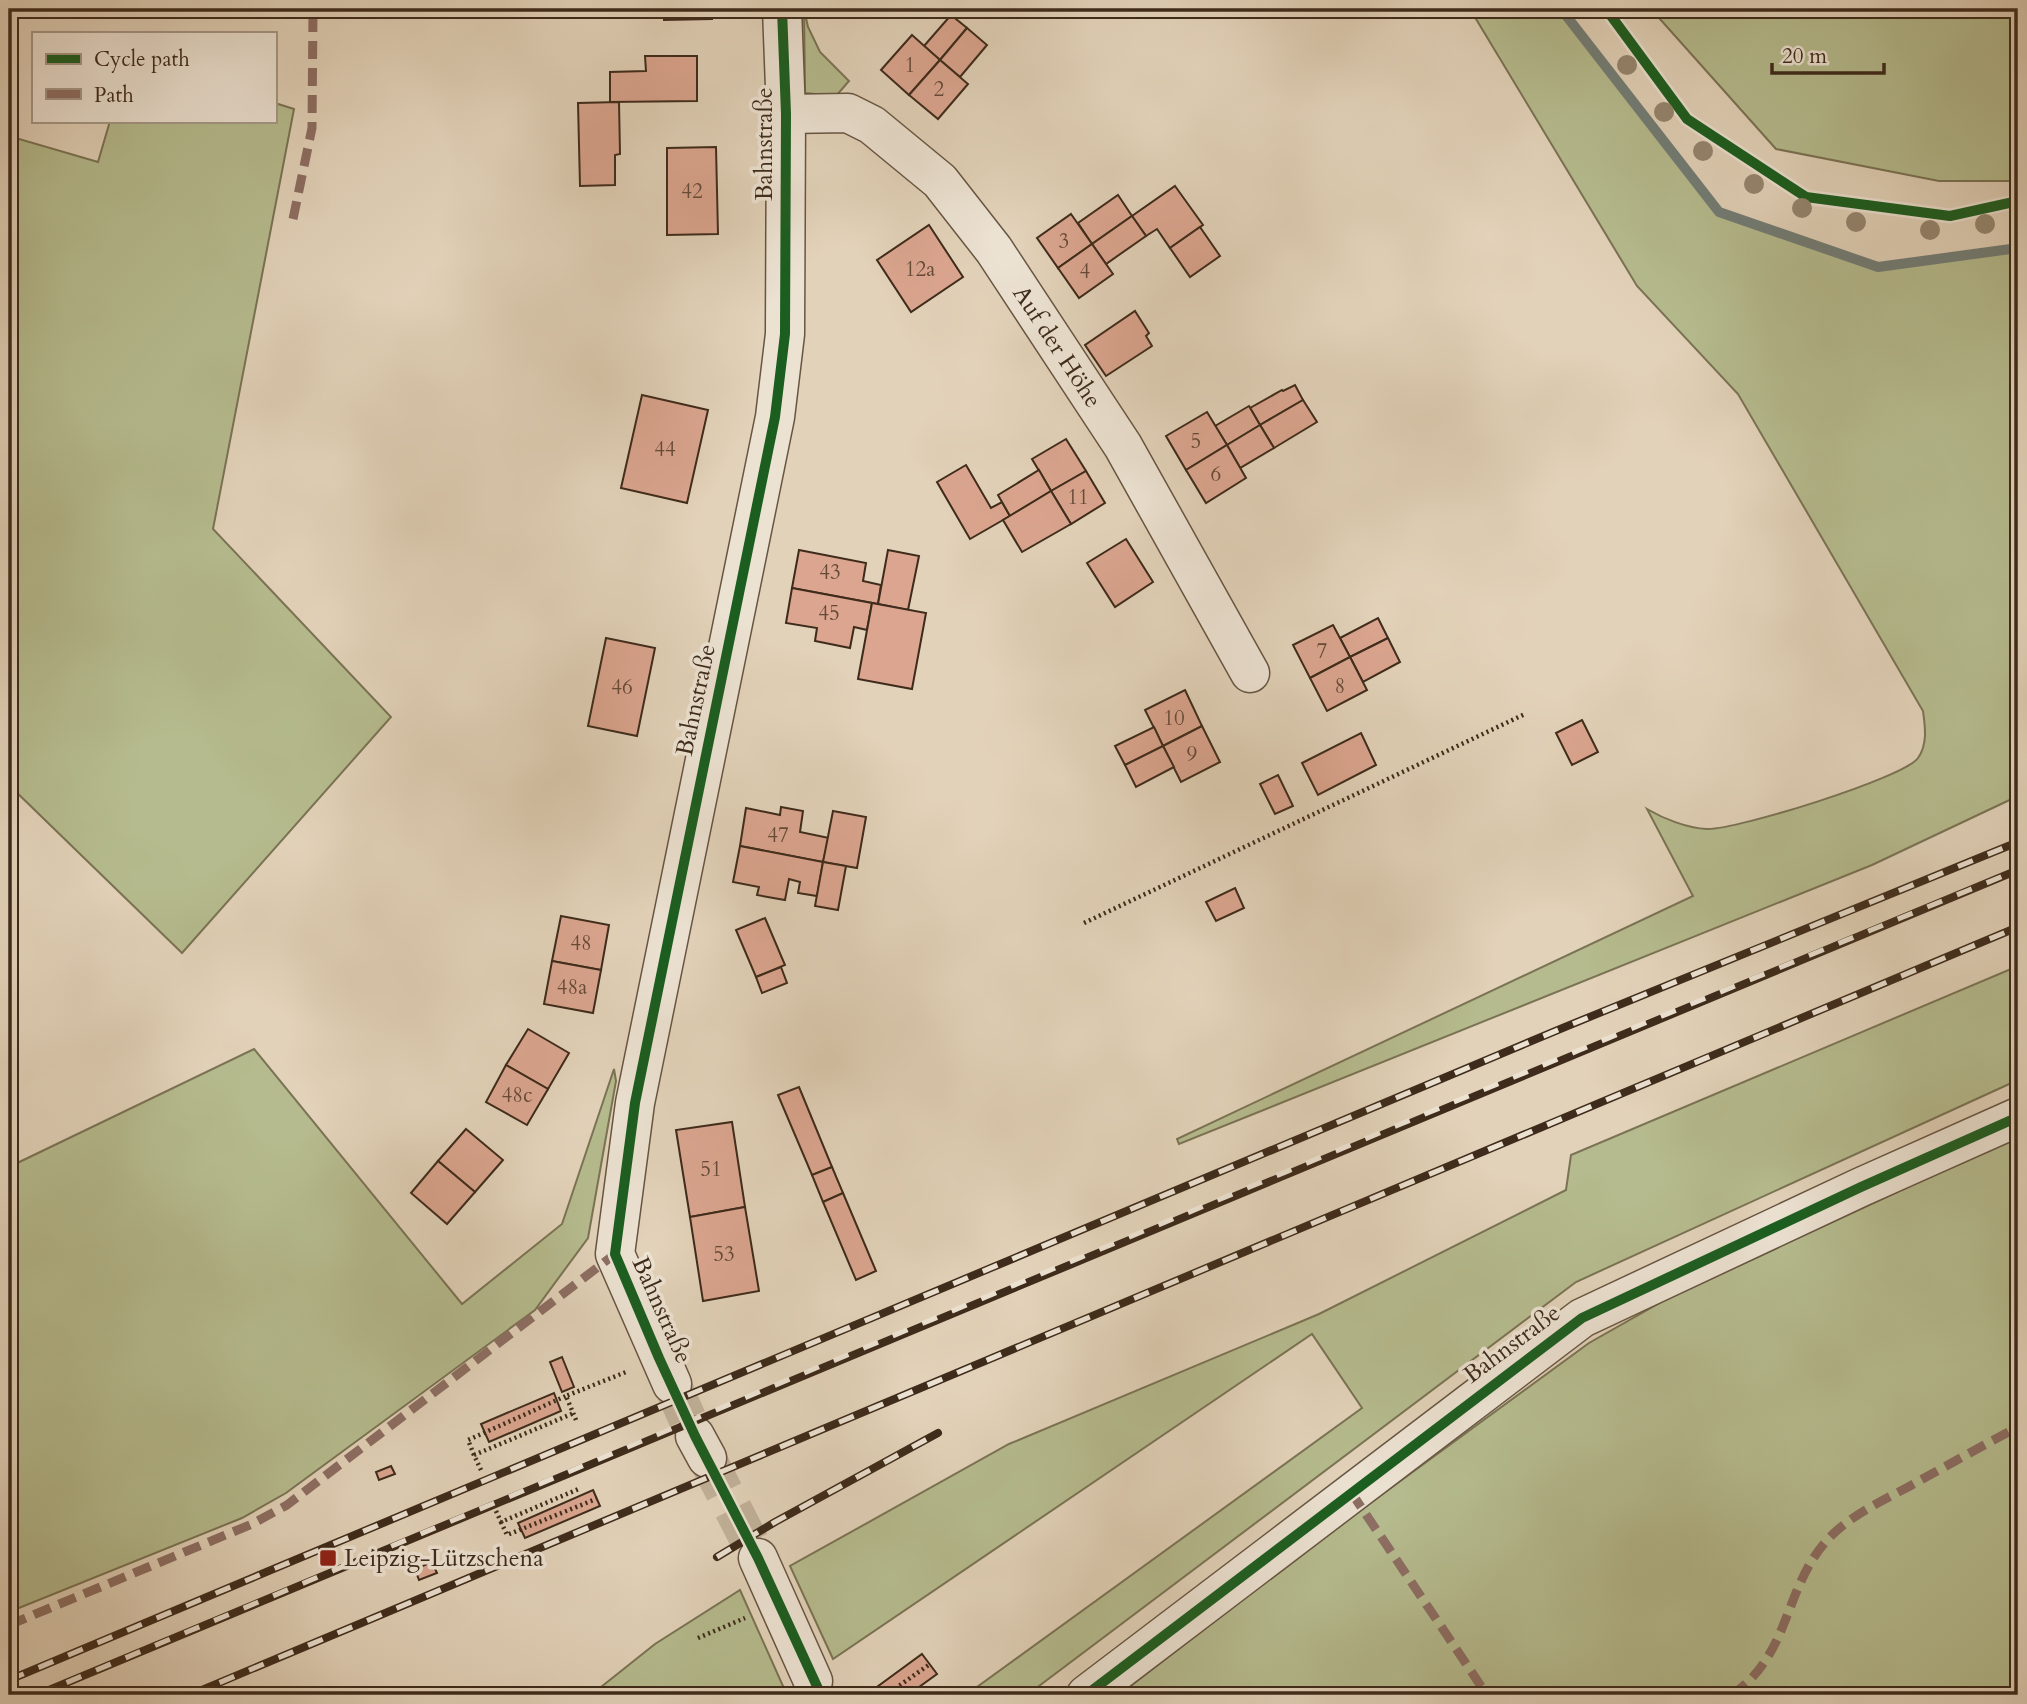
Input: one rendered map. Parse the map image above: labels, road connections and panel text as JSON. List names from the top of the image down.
{
  "streets": {
    "street": ["Bahnstraße", "Auf der Höhe"]
  },
  "crossings": [
    ["Bahnstraße", "Auf der Höhe"]
  ],
  "places": {
    "transit": ["Leipzig-Lützschena"]
  },
  "house_numbers": [
    "1",
    "2",
    "42",
    "3",
    "12a",
    "4",
    "5",
    "44",
    "6",
    "11",
    "43",
    "45",
    "7",
    "8",
    "46",
    "10",
    "9",
    "47",
    "48",
    "48a",
    "48c",
    "51",
    "53"
  ],
  "legend": ["Cycle path", "Path"],
  "scale_bar": "20 m"
}
